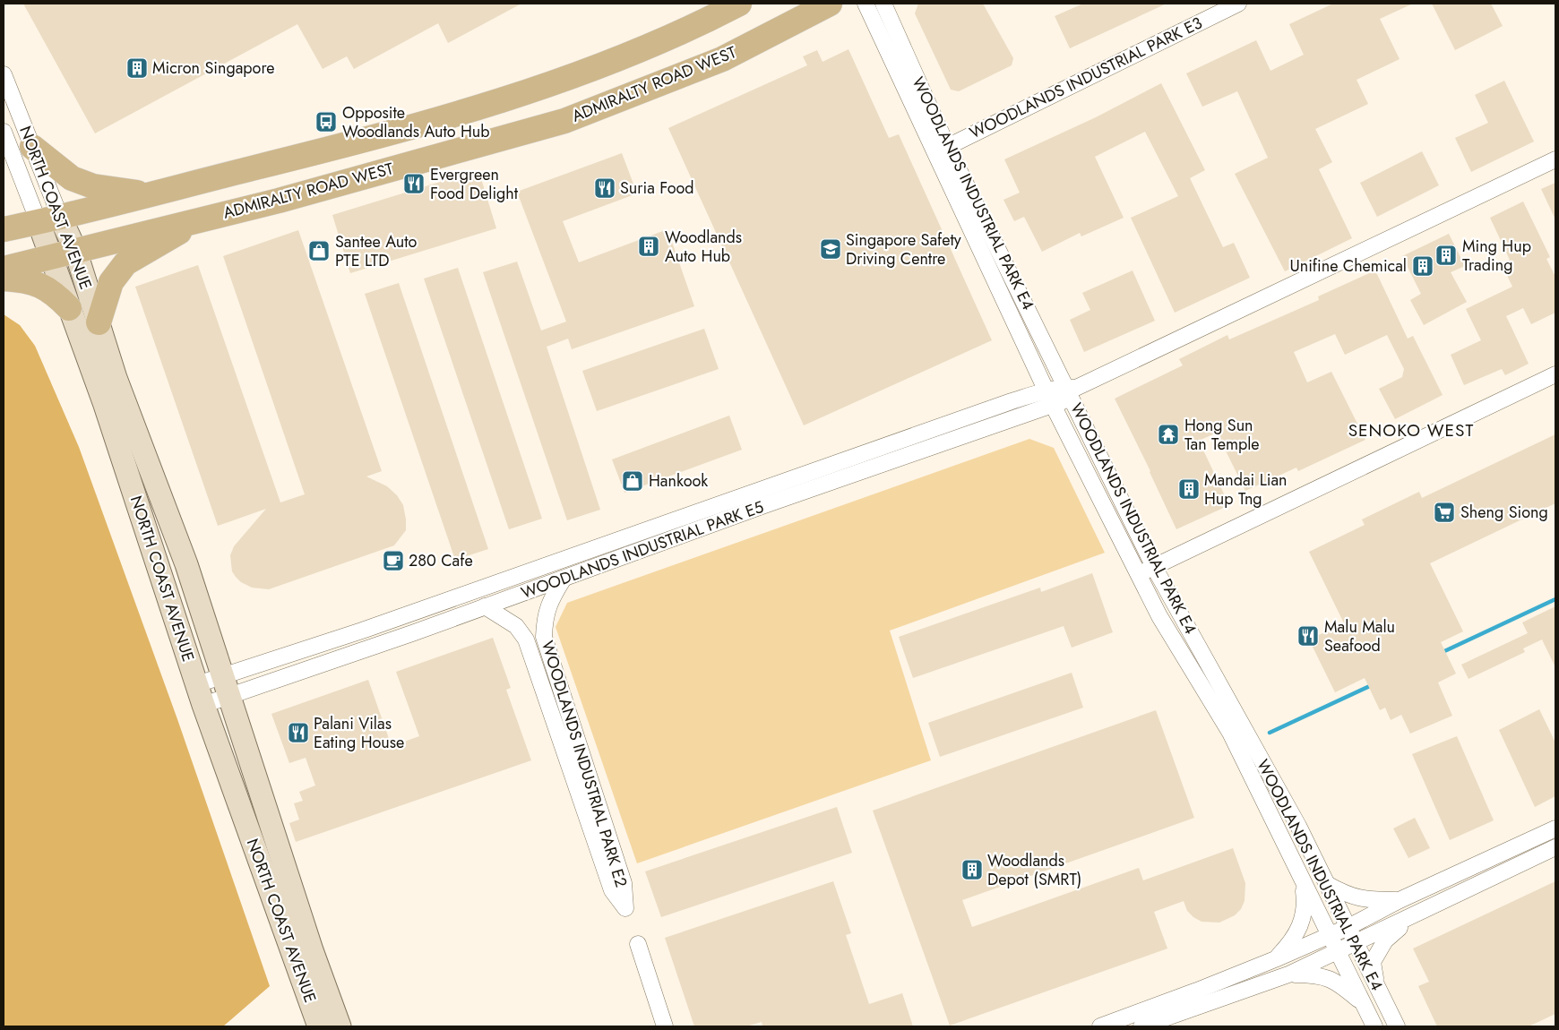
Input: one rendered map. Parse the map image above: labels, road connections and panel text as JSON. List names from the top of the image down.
{
  "streets": {
    "main road": ["ADMIRALTY ROAD WEST", "NORTH COAST AVENUE"],
    "street": [
      "WOODLANDS INDUSTRIAL PARK E3",
      "WOODLANDS INDUSTRIAL PARK E4",
      "WOODLANDS INDUSTRIAL PARK E5",
      "WOODLANDS INDUSTRIAL PARK E2"
    ]
  },
  "crossings": [
    ["WOODLANDS INDUSTRIAL PARK E3", "WOODLANDS INDUSTRIAL PARK E4"],
    ["ADMIRALTY ROAD WEST", "NORTH COAST AVENUE"],
    ["WOODLANDS INDUSTRIAL PARK E4", "WOODLANDS INDUSTRIAL PARK E5"],
    ["NORTH COAST AVENUE", "WOODLANDS INDUSTRIAL PARK E5"],
    ["WOODLANDS INDUSTRIAL PARK E5", "WOODLANDS INDUSTRIAL PARK E2"]
  ],
  "districts": ["SENOKO WEST"],
  "places": {
    "building": [
      "Micron Singapore",
      "Woodlands Auto Hub",
      "Ming Hup Trading",
      "Unifine Chemical",
      "Mandai Lian Hup Tng",
      "Woodlands Depot (SMRT)"
    ],
    "bus stop": ["Opposite Woodlands Auto Hub"],
    "restaurant": [
      "Evergreen Food Delight",
      "Suria Food",
      "Malu Malu Seafood",
      "Palani Vilas Eating House"
    ],
    "school or university": ["Singapore Safety Driving Centre"],
    "shop": ["Santee Auto PTE LTD", "Hankook"],
    "temple": ["Hong Sun Tan Temple"],
    "supermarket": ["Sheng Siong"],
    "cafe": ["280 Cafe"]
  }
}
